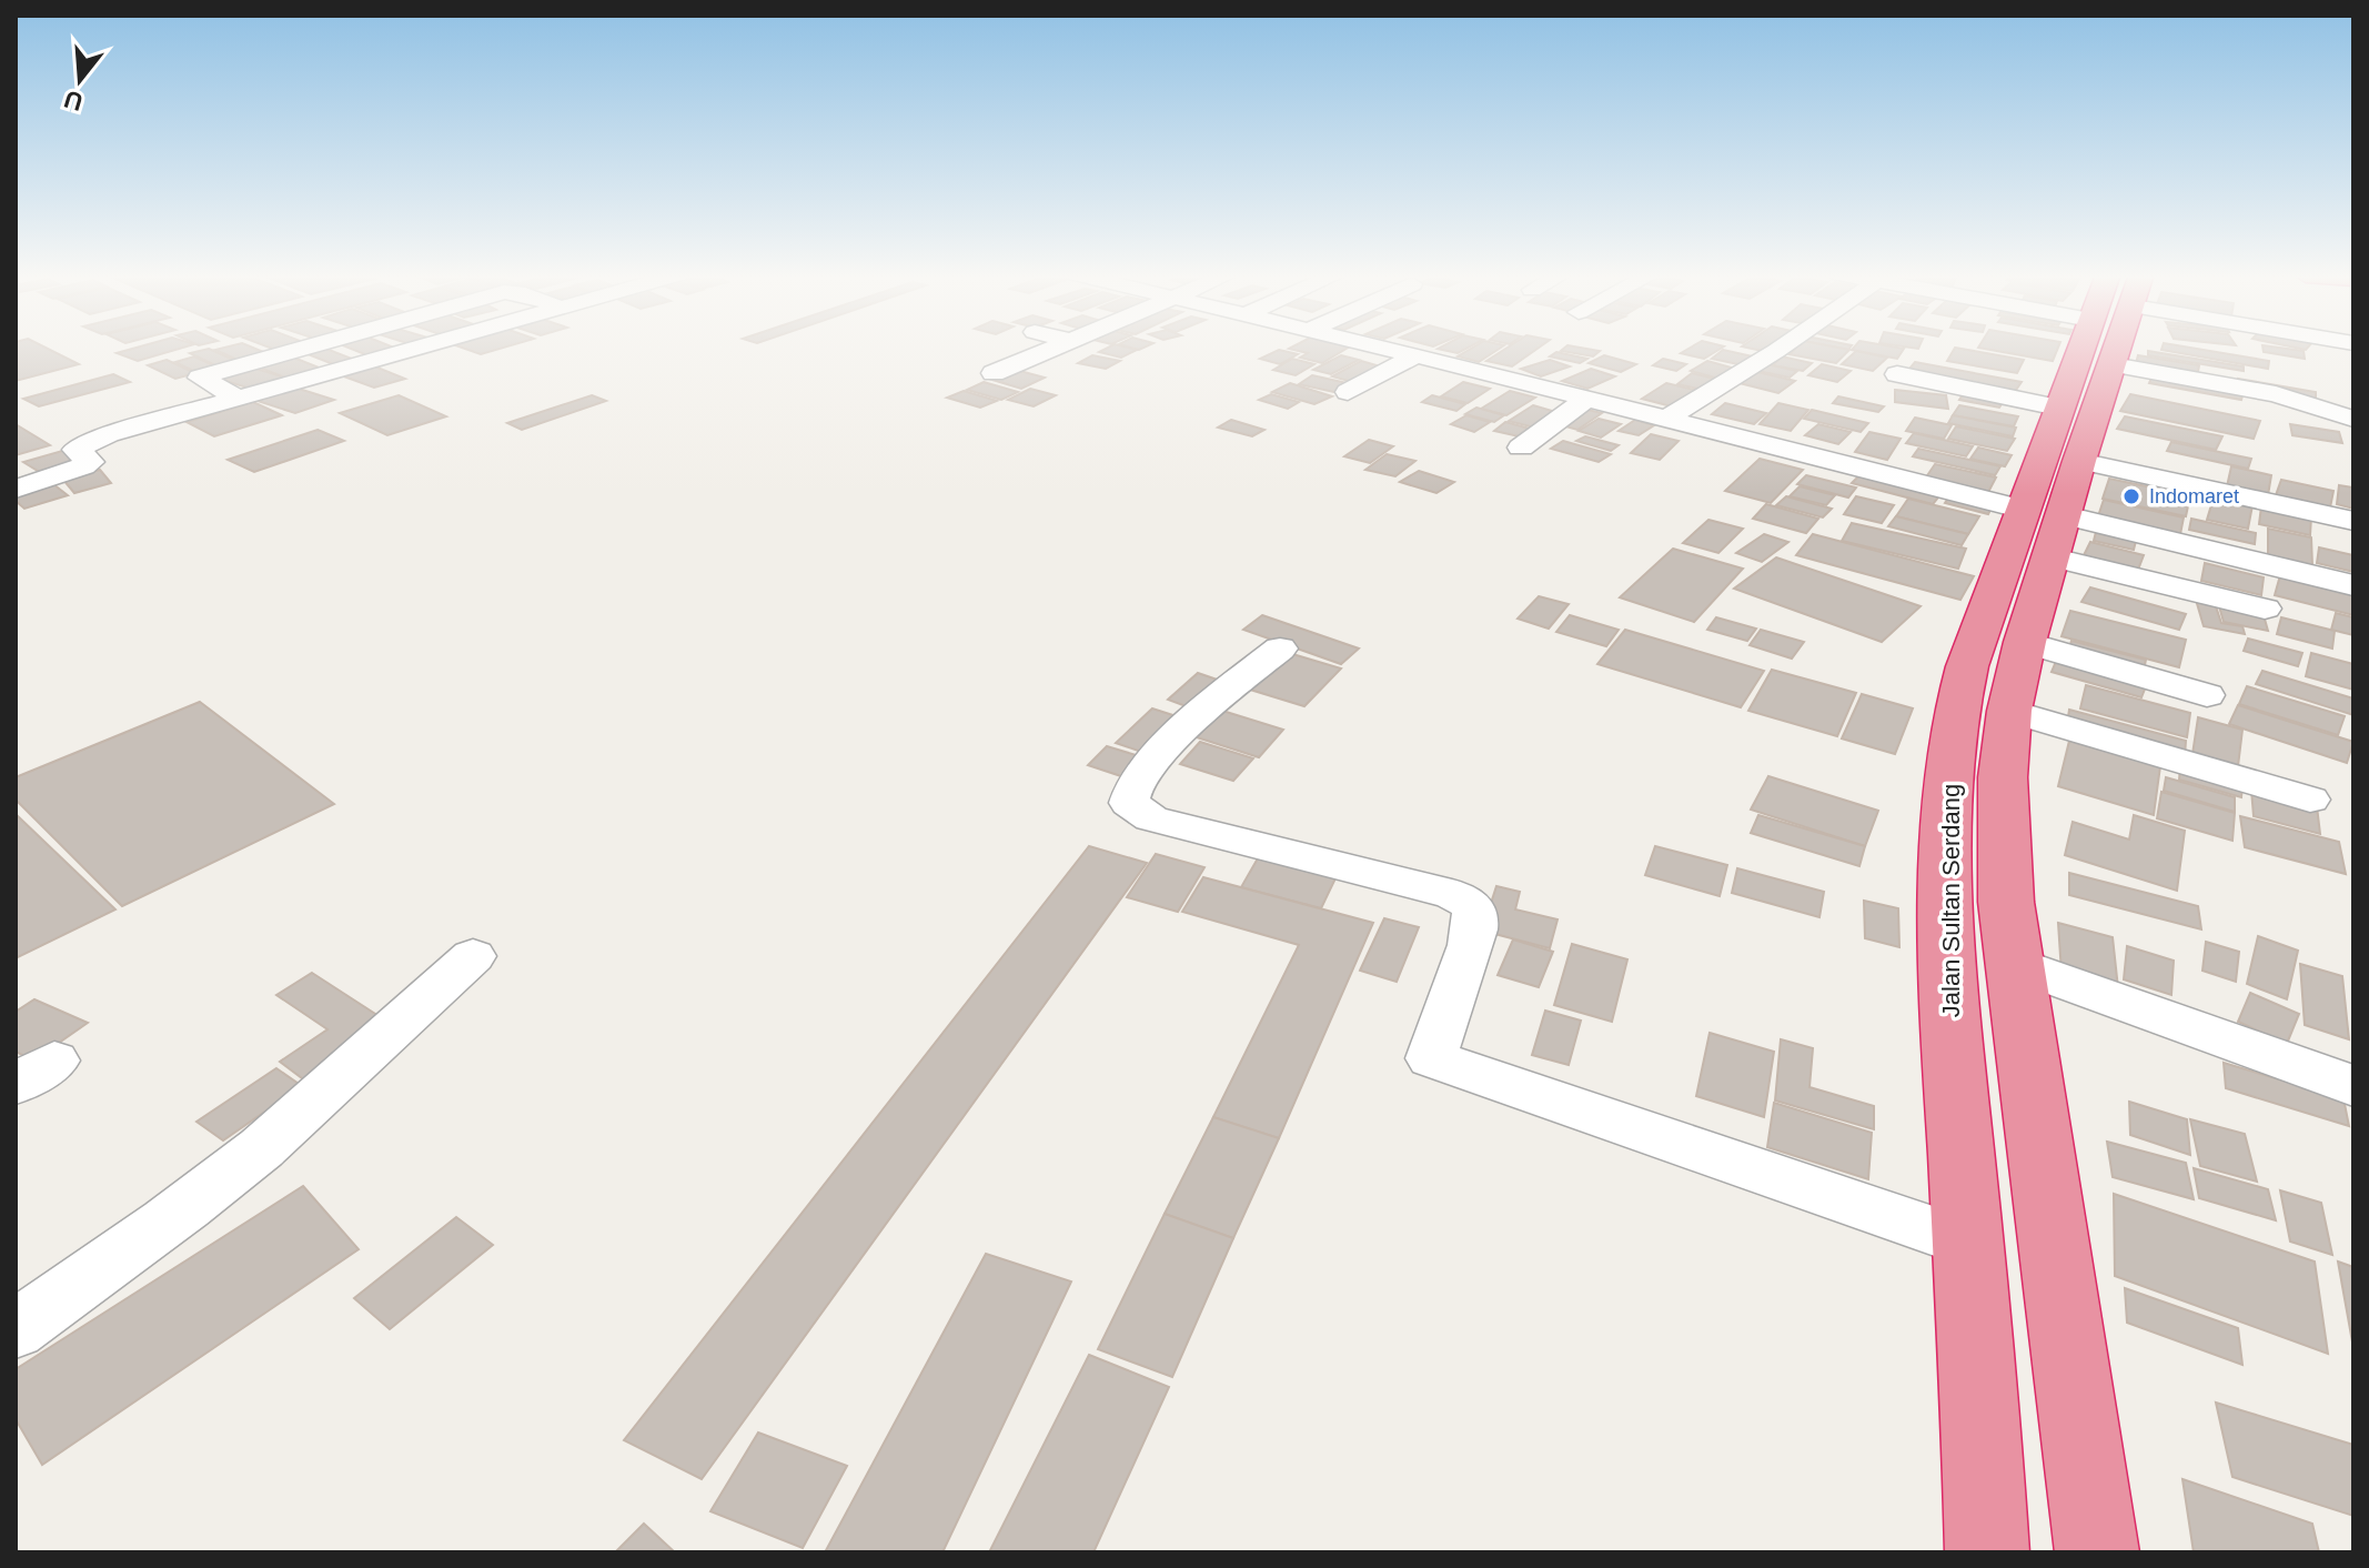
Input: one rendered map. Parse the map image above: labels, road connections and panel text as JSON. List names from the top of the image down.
{
  "streets": {
    "highway": ["Jalan Sultan Serdang"]
  },
  "places": ["Indomaret"],
  "north": "bottom"
}
